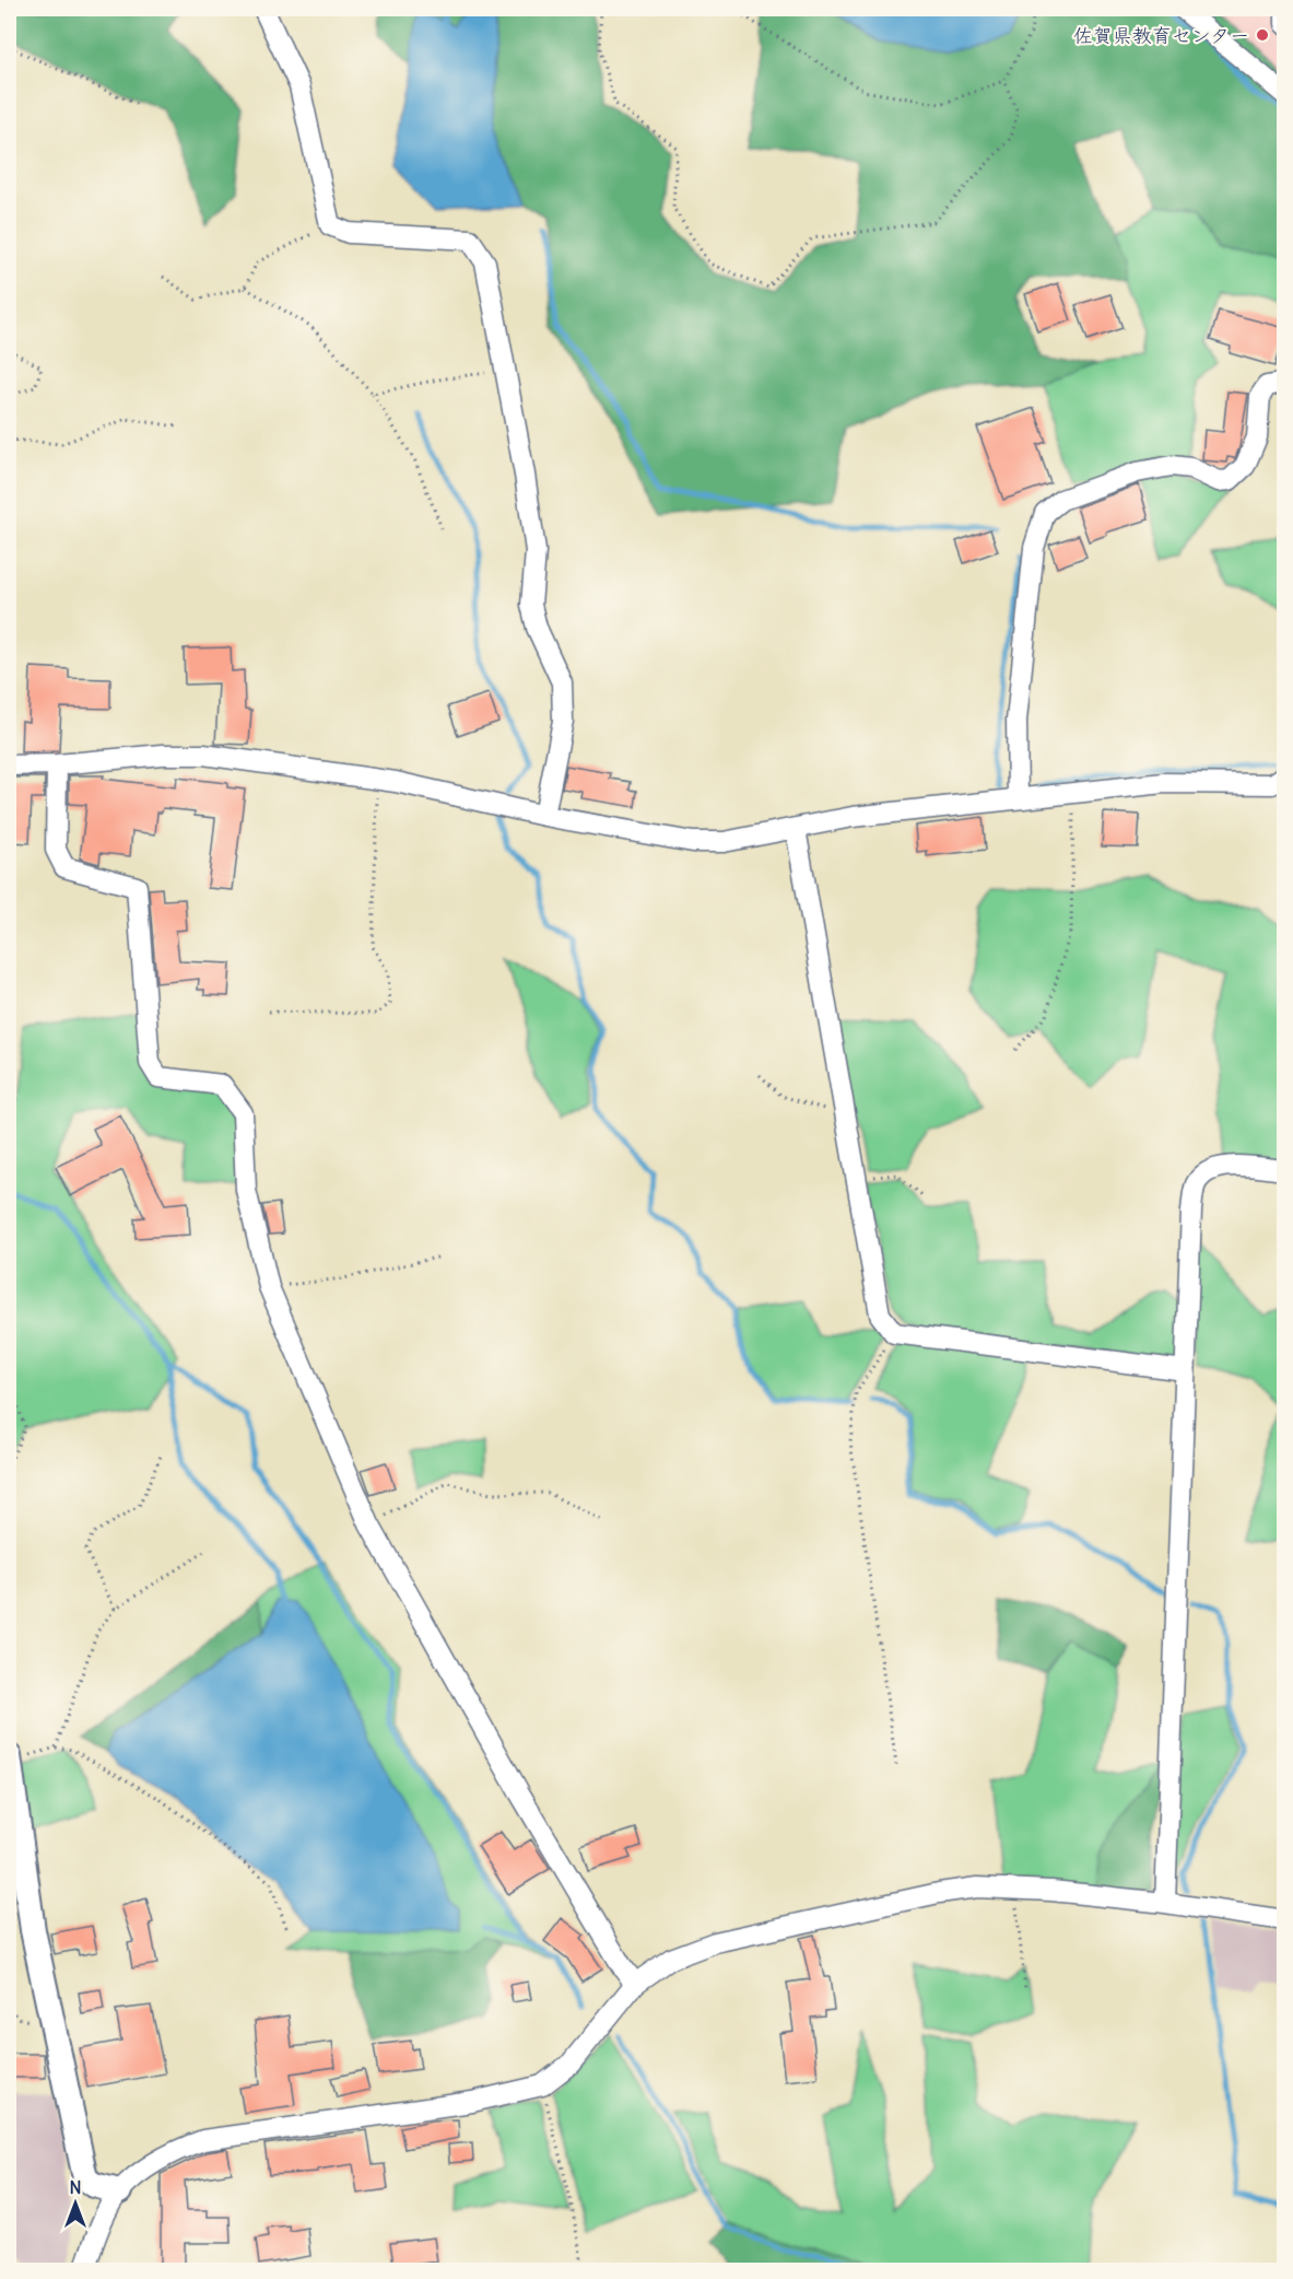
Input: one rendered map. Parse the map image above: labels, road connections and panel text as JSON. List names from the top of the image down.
{
  "places": ["佐賀県教育センター"],
  "north": "top"
}
